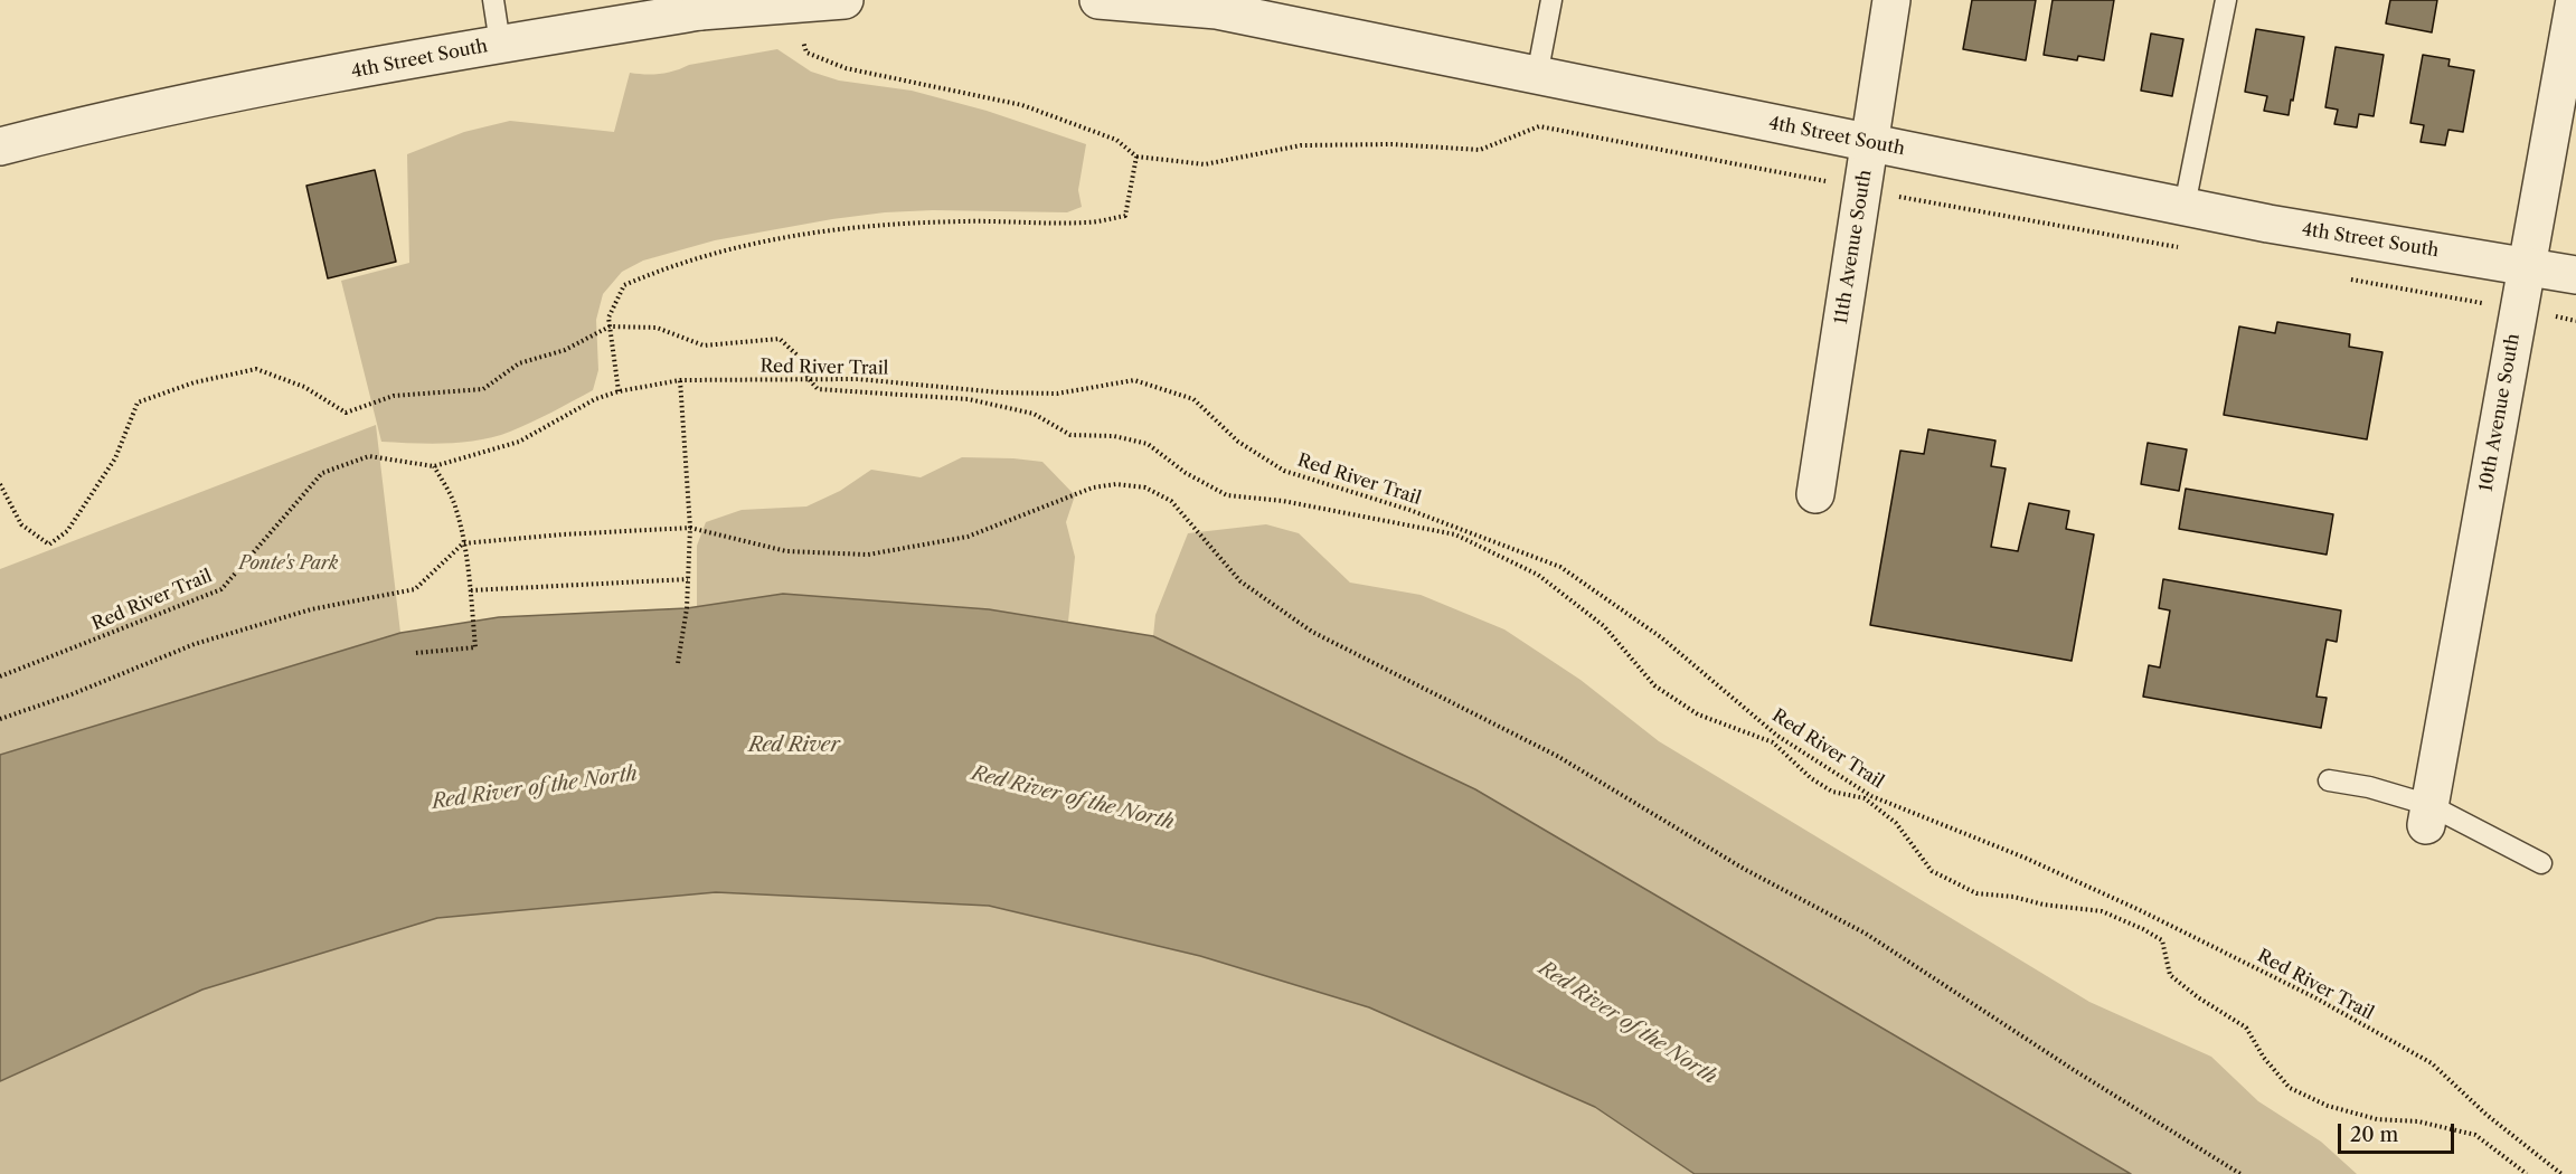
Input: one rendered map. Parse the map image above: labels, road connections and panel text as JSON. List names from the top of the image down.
{
  "streets": {
    "street": ["4th Street South", "11th Avenue South", "10th Avenue South"],
    "path": ["Red River Trail"]
  },
  "crossings": [
    ["4th Street South", "11th Avenue South"],
    ["4th Street South", "10th Avenue South"]
  ],
  "water": ["Red River", "Red River of the North"],
  "parks": ["Ponte's Park"],
  "scale_bar": "20 m"
}
